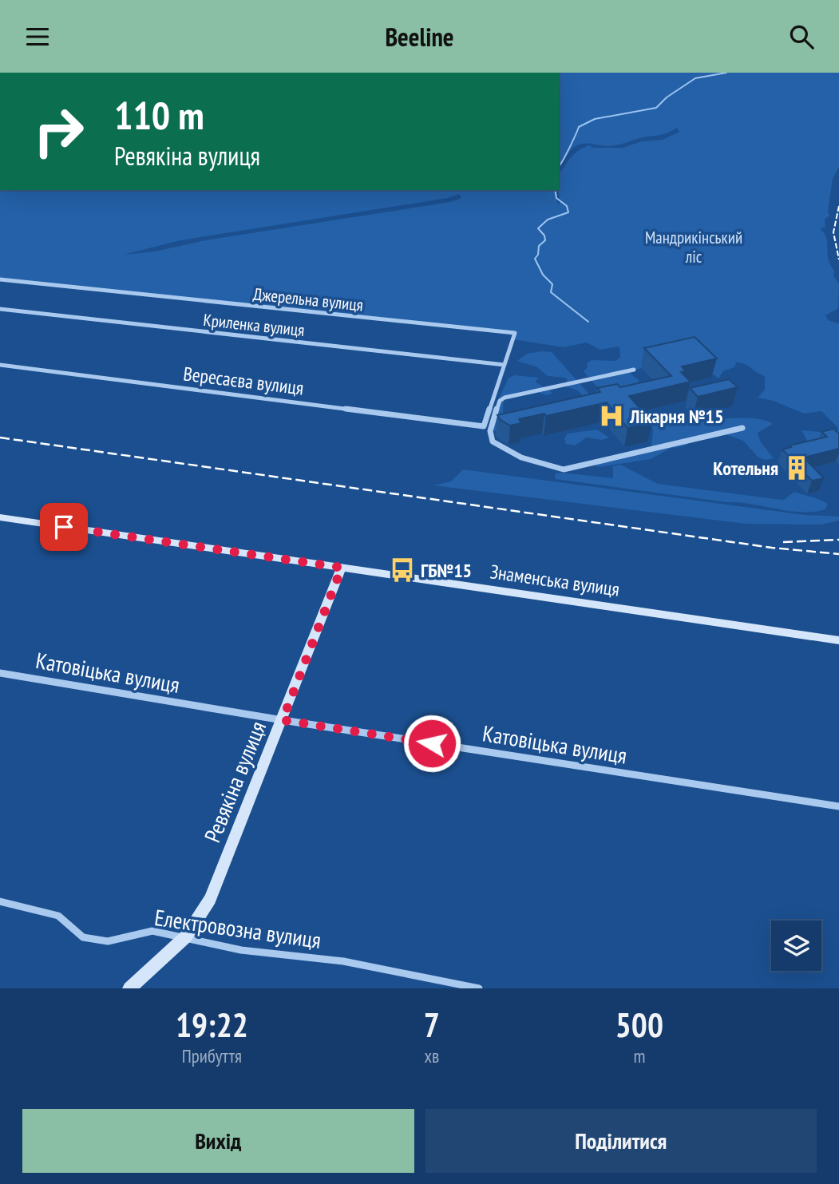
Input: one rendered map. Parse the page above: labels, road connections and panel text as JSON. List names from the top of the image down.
{
  "streets": {
    "main road": ["Знаменська вулиця", "Ревякіна вулиця"],
    "street": [
      "Джерельна вулиця",
      "Криленка вулиця",
      "Вересаєва вулиця",
      "Катовіцька вулиця",
      "Електровозна вулиця"
    ]
  },
  "crossings": [
    ["Джерельна вулиця", "Криленка вулиця"],
    ["Джерельна вулиця", "Вересаєва вулиця"],
    ["Знаменська вулиця", "Ревякіна вулиця"],
    ["Катовіцька вулиця", "Ревякіна вулиця"],
    ["Ревякіна вулиця", "Електровозна вулиця"]
  ],
  "parks": ["Мандрикінський ліс"],
  "places": {
    "hospital": ["Лікарня №15"],
    "building": ["Котельня"],
    "bus stop": ["ГБ№15"]
  },
  "page": {
    "header": "Beeline",
    "turn": ["110 m", "Ревякіна вулиця"],
    "eta": [
      "19:22",
      "Прибуття",
      "7",
      "хв",
      "500",
      "m"
    ],
    "buttons": ["Вихід", "Поділитися"]
  }
}
